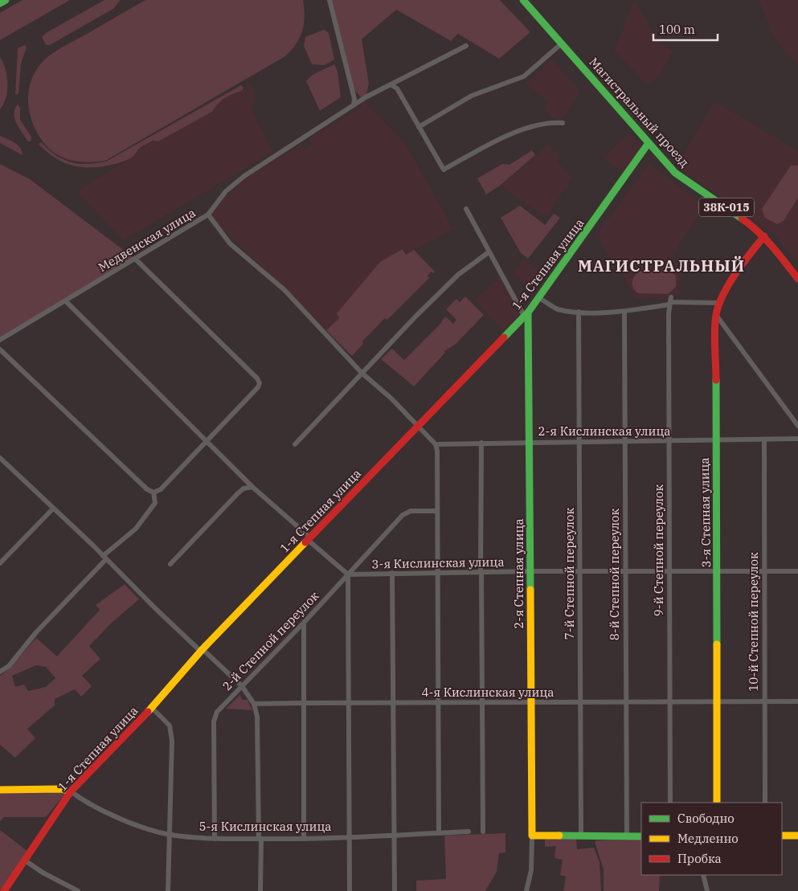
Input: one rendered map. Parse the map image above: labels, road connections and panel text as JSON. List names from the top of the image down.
{
  "streets": {
    "street": [
      "Магистральный проезд",
      "38К-015",
      "Медвенская улица",
      "1-я Степная улица",
      "2-я Кислинская улица",
      "3-я Степная улица",
      "9-й Степной переулок",
      "3-я Кислинская улица",
      "2-я Степная улица",
      "7-й Степной переулок",
      "8-й Степной переулок",
      "10-й Степной переулок",
      "2-й Степной переулок",
      "4-я Кислинская улица",
      "5-я Кислинская улица"
    ]
  },
  "crossings": [
    ["Магистральный проезд", "1-я Степная улица"],
    ["Магистральный проезд", "3-я Степная улица"],
    ["1-я Степная улица", "2-я Степная улица"],
    ["1-я Степная улица", "5-я Кислинская улица"],
    ["2-я Кислинская улица", "3-я Степная улица"],
    ["2-я Кислинская улица", "9-й Степной переулок"],
    ["2-я Кислинская улица", "2-я Степная улица"],
    ["2-я Кислинская улица", "7-й Степной переулок"],
    ["2-я Кислинская улица", "8-й Степной переулок"],
    ["2-я Кислинская улица", "10-й Степной переулок"],
    ["3-я Степная улица", "3-я Кислинская улица"],
    ["3-я Степная улица", "4-я Кислинская улица"],
    ["9-й Степной переулок", "3-я Кислинская улица"],
    ["9-й Степной переулок", "4-я Кислинская улица"],
    ["3-я Кислинская улица", "2-я Степная улица"],
    ["3-я Кислинская улица", "7-й Степной переулок"],
    ["3-я Кислинская улица", "8-й Степной переулок"],
    ["3-я Кислинская улица", "10-й Степной переулок"],
    ["3-я Кислинская улица", "2-й Степной переулок"],
    ["2-я Степная улица", "4-я Кислинская улица"],
    ["7-й Степной переулок", "4-я Кислинская улица"],
    ["8-й Степной переулок", "4-я Кислинская улица"],
    ["10-й Степной переулок", "4-я Кислинская улица"],
    ["2-й Степной переулок", "5-я Кислинская улица"]
  ],
  "districts": ["МАГИСТРАЛЬНЫЙ"],
  "legend": ["Свободно", "Медленно", "Пробка"],
  "scale_bar": "100 m"
}
